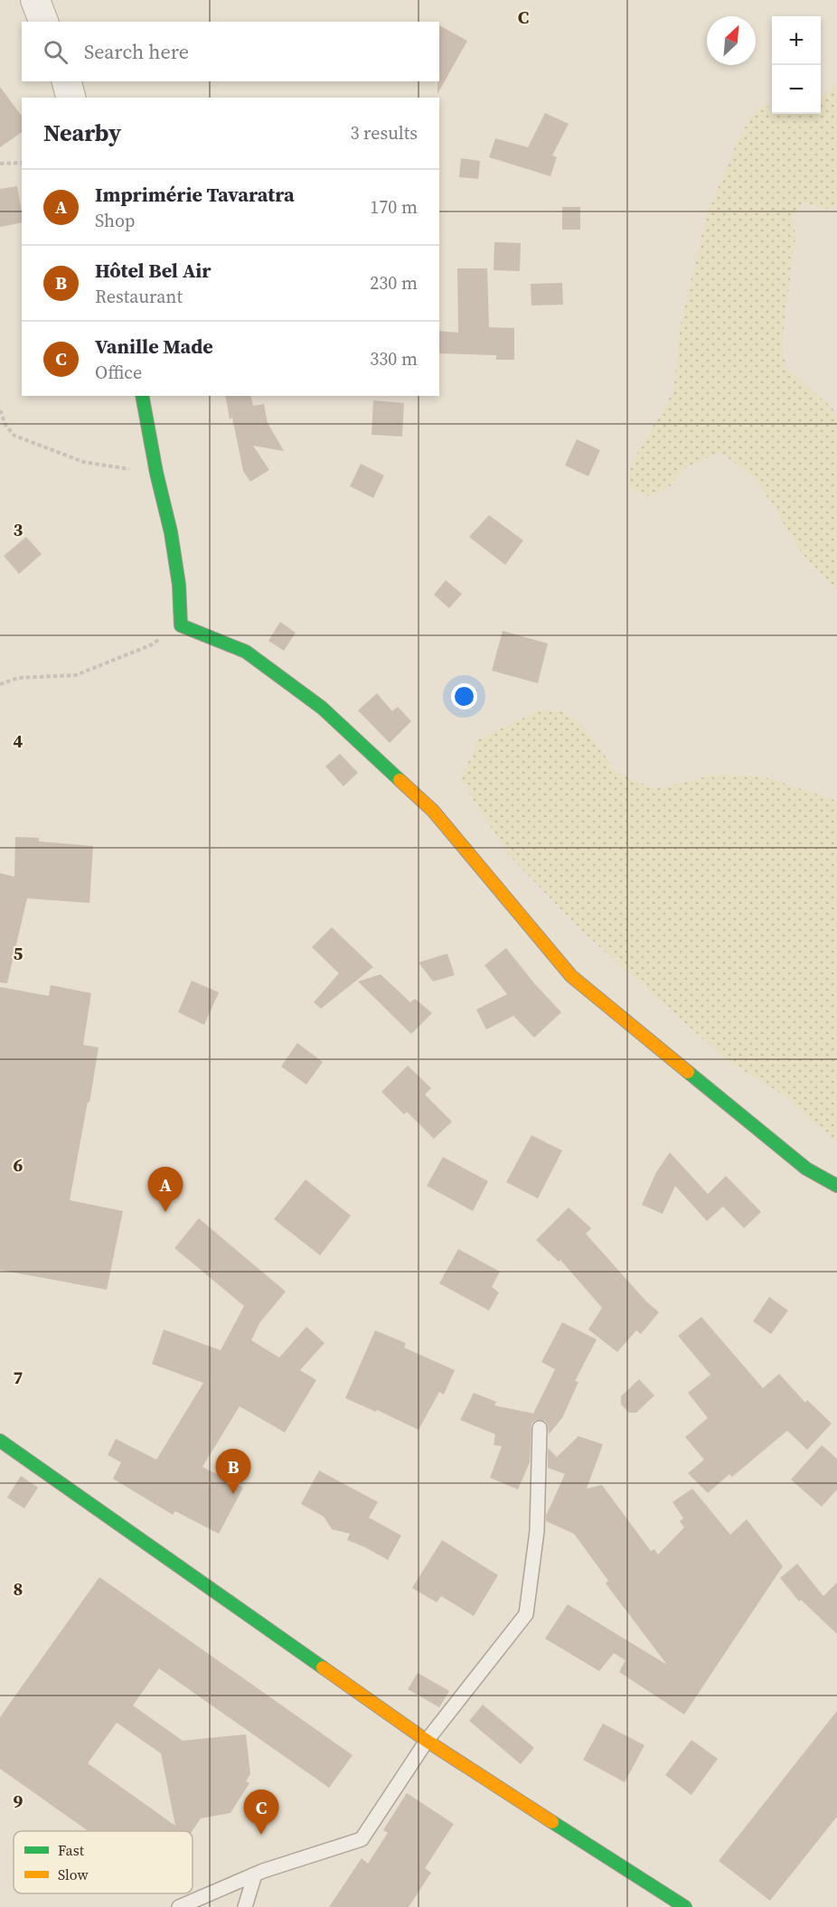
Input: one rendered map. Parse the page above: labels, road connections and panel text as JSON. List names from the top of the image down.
{
  "legend": ["Fast", "Slow"],
  "north": "top right",
  "page": {
    "map_buttons": ["+", "−"],
    "search": "Search here",
    "heading": ["Nearby", "3 results"],
    "list": [
      {
        "mark": "A",
        "name": "Imprimérie Tavaratra",
        "note": "Shop",
        "value": "170 m"
      },
      {
        "mark": "B",
        "name": "Hôtel Bel Air",
        "note": "Restaurant",
        "value": "230 m"
      },
      {
        "mark": "C",
        "name": "Vanille Made",
        "note": "Office",
        "value": "330 m"
      }
    ],
    "pins": ["A", "B", "C"]
  },
  "grid": {
    "columns": ["C"],
    "rows": [
      "3",
      "4",
      "5",
      "6",
      "7",
      "8",
      "9"
    ]
  }
}
